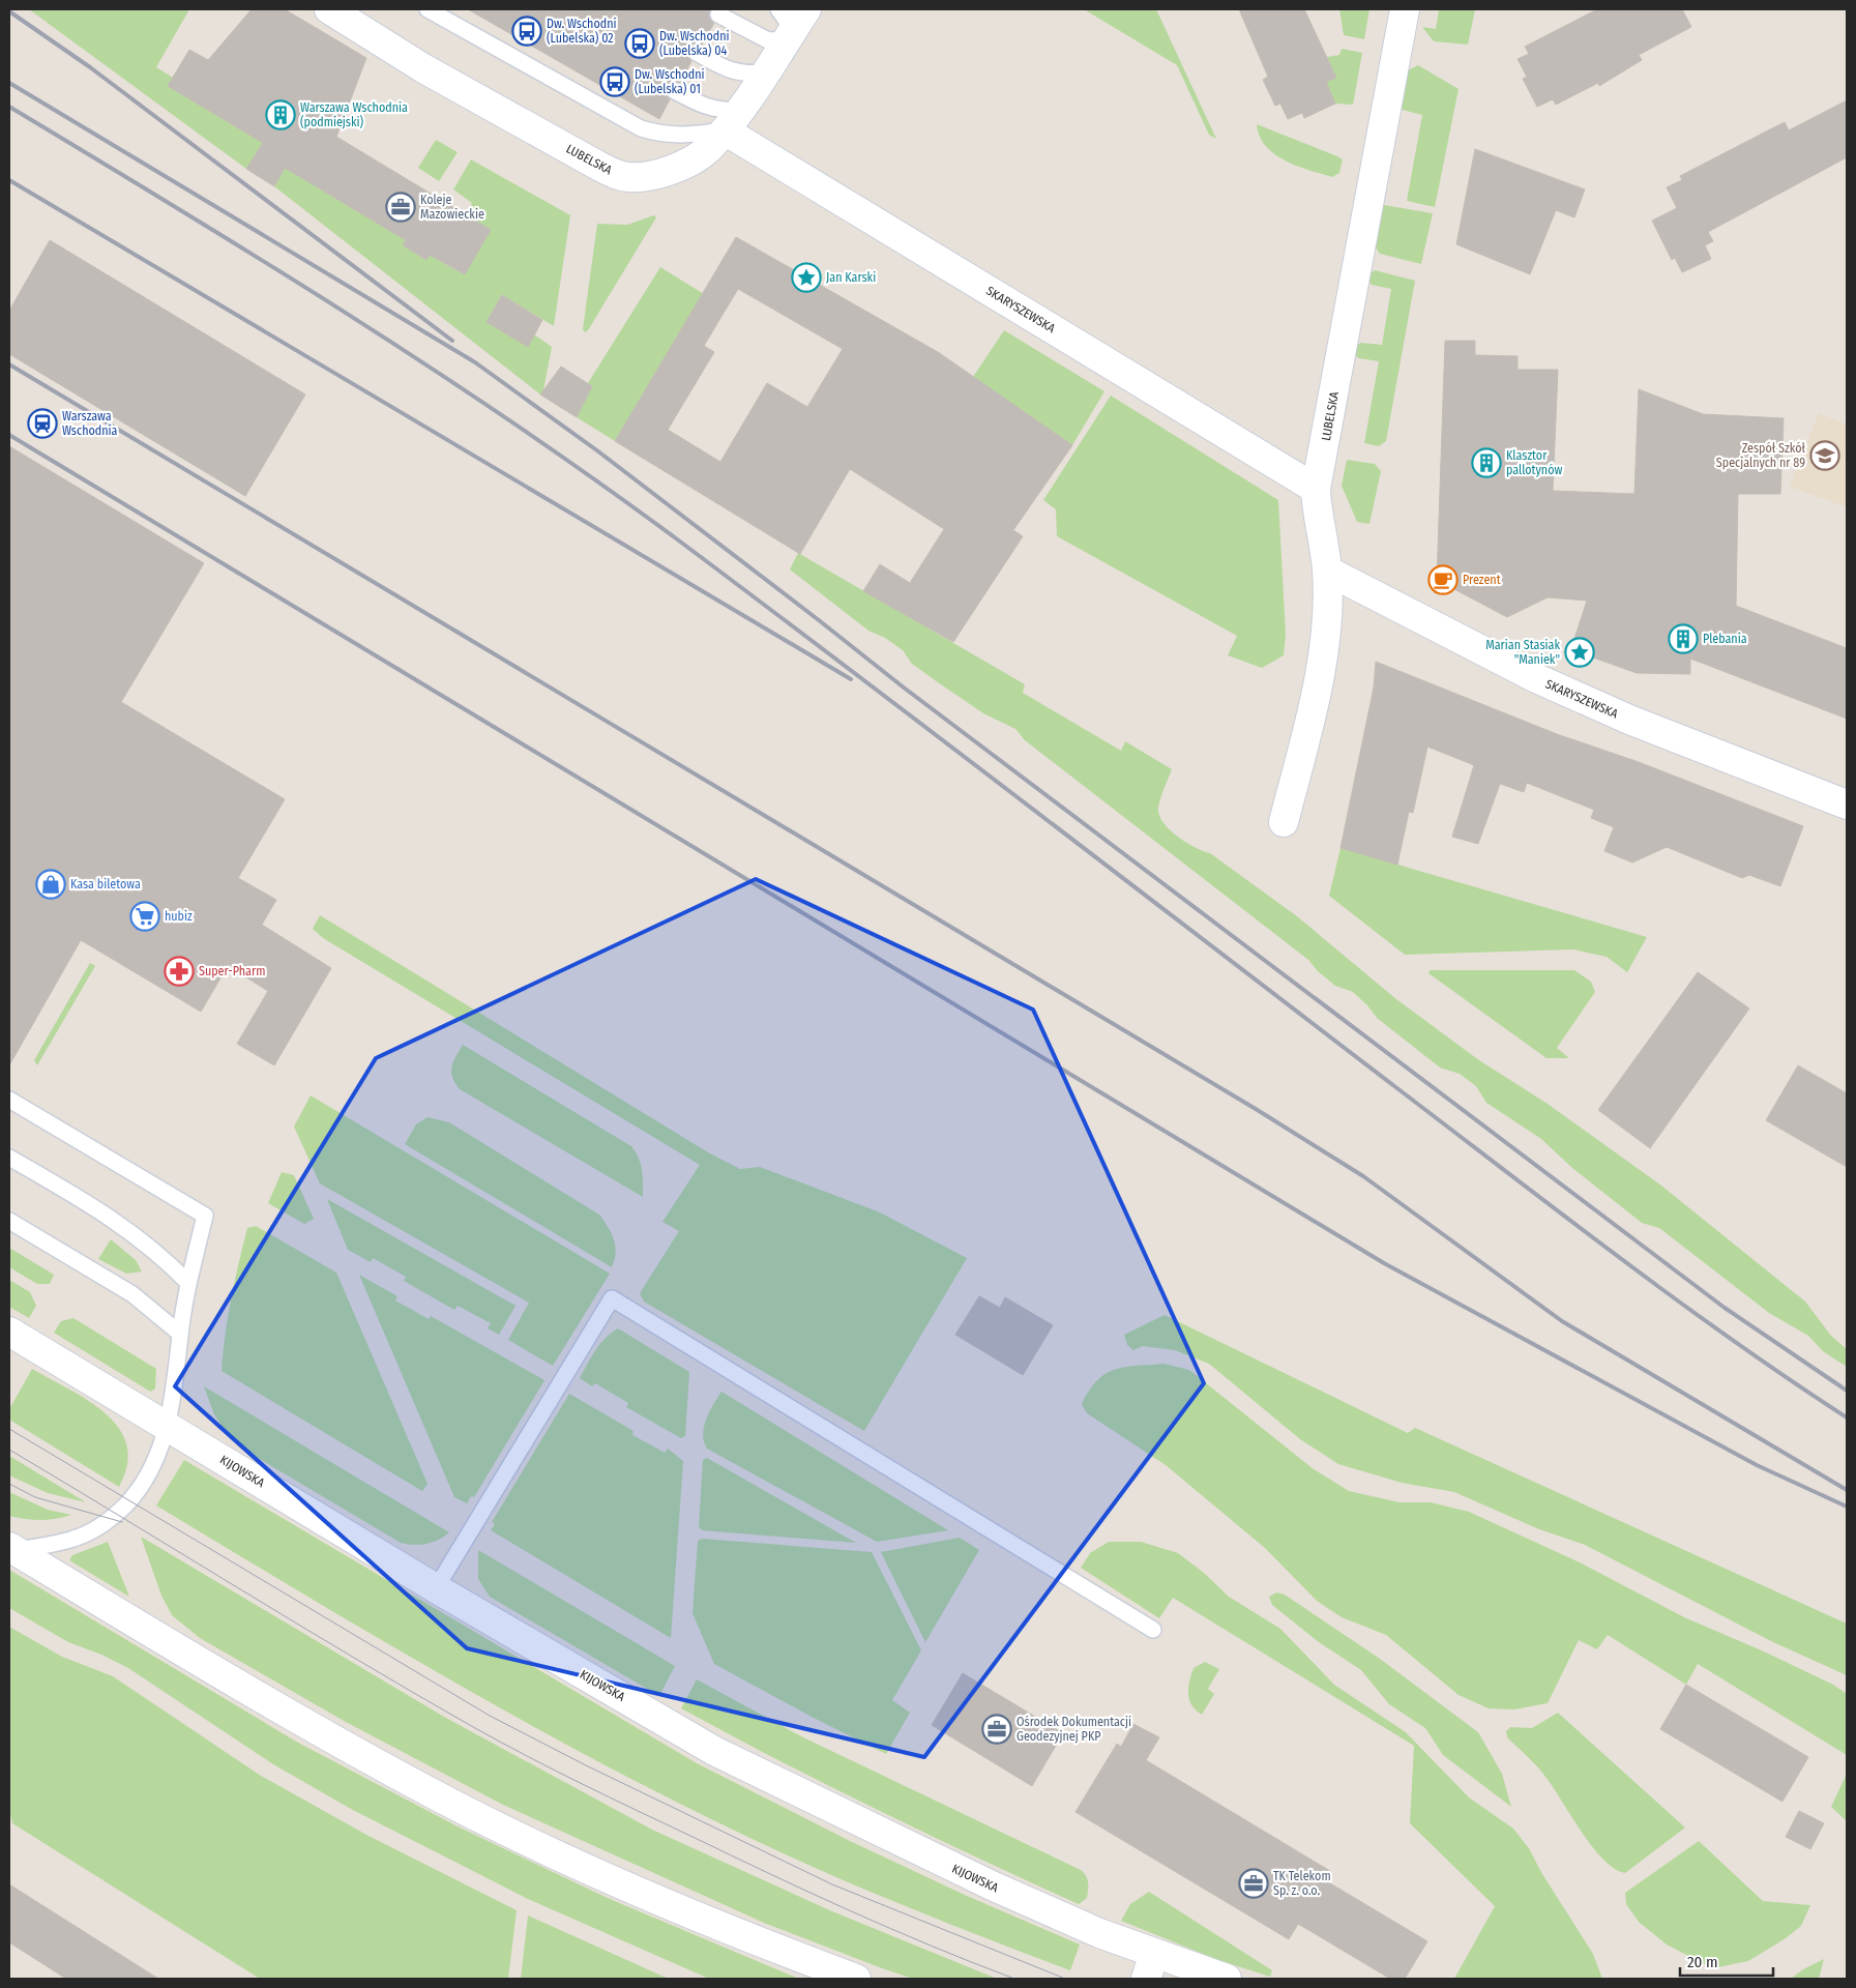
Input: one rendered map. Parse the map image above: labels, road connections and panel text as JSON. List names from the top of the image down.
{
  "streets": {
    "street": ["LUBELSKA", "SKARYSZEWSKA", "KIJOWSKA"]
  },
  "crossings": [
    ["LUBELSKA", "SKARYSZEWSKA"]
  ],
  "places": {
    "bus stop": ["Dw. Wschodni (Lubelska) 02", "Dw. Wschodni (Lubelska) 04", "Dw. Wschodni (Lubelska) 01"],
    "building": ["Warszawa Wschodnia (podmiejski)", "Klasztor pallotynów", "Plebania"],
    "office": ["Koleje Mazowieckie", "Ośrodek Dokumentacji Geodezyjnej PKP", "TK Telekom Sp. z. o.o."],
    "place": ["Jan Karski", "Marian Stasiak \"Maniek\""],
    "station": ["Warszawa Wschodnia"],
    "school or university": ["Zespół Szkół Specjalnych nr 89"],
    "cafe": ["Prezent"],
    "shop": ["Kasa biletowa"],
    "supermarket": ["hubiz"],
    "pharmacy": ["Super-Pharm"]
  },
  "scale_bar": "20 m"
}
